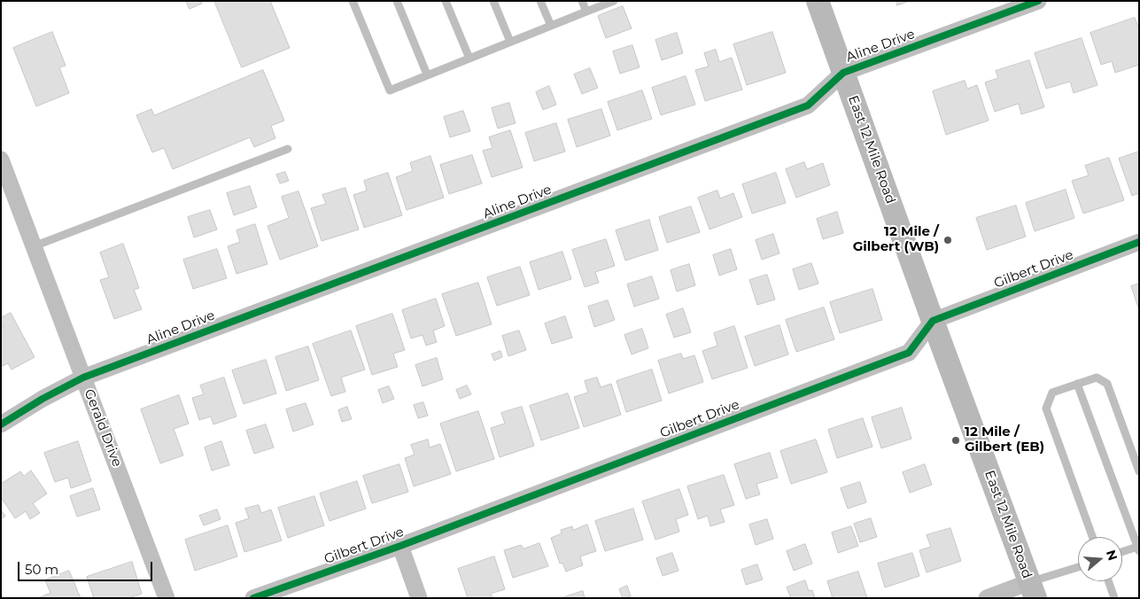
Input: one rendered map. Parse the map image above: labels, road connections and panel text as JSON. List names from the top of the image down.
{
  "streets": {
    "main road": ["East 12 Mile Road"],
    "street": ["Aline Drive", "Gilbert Drive", "Gerald Drive"]
  },
  "crossings": [
    ["Aline Drive", "East 12 Mile Road"],
    ["Aline Drive", "Gerald Drive"],
    ["East 12 Mile Road", "Gilbert Drive"]
  ],
  "places": ["12 Mile / Gilbert (WB)", "12 Mile / Gilbert (EB)"],
  "scale_bar": "50 m",
  "north": "right"
}
